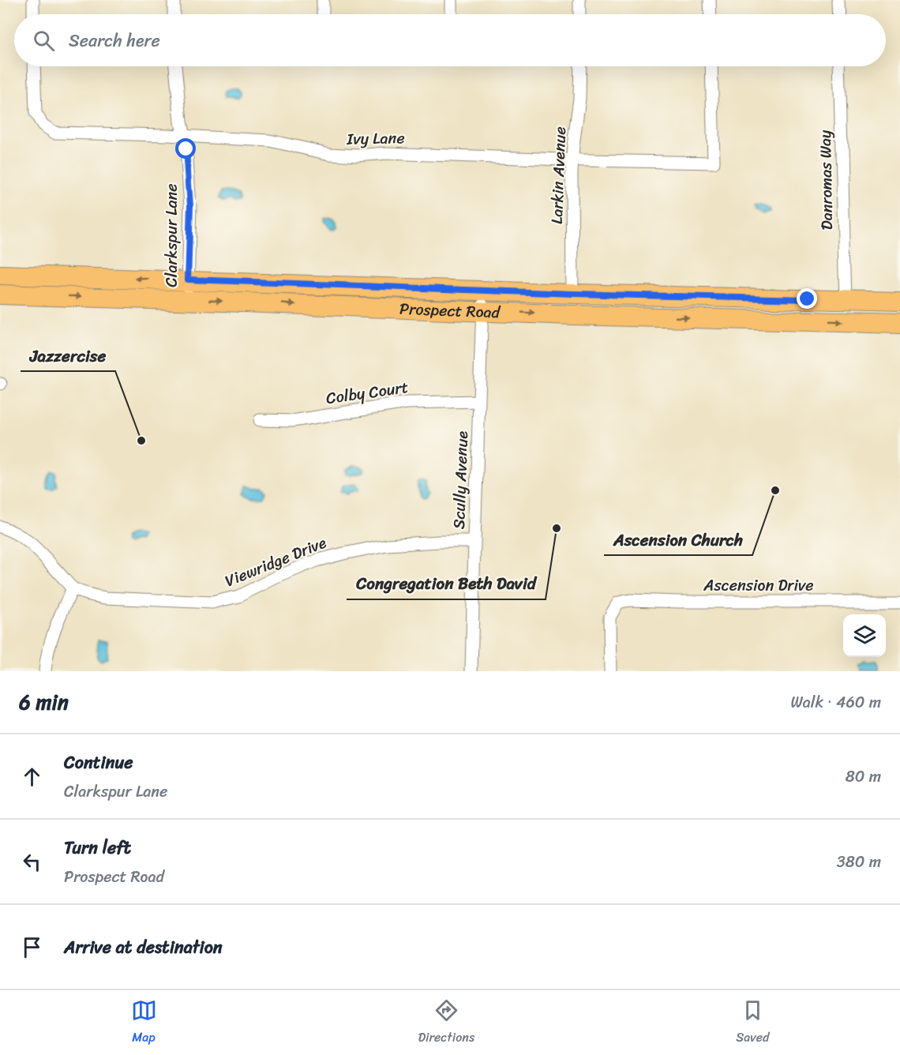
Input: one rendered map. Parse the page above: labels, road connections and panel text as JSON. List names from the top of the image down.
{
  "streets": {
    "main road": ["Prospect Road"],
    "street": [
      "Ivy Lane",
      "Larkin Avenue",
      "Danromas Way",
      "Clarkspur Lane",
      "Colby Court",
      "Scully Avenue",
      "Viewridge Drive",
      "Ascension Drive"
    ]
  },
  "crossings": [
    ["Ivy Lane", "Larkin Avenue"],
    ["Ivy Lane", "Clarkspur Lane"],
    ["Larkin Avenue", "Prospect Road"],
    ["Danromas Way", "Prospect Road"],
    ["Clarkspur Lane", "Prospect Road"],
    ["Prospect Road", "Scully Avenue"],
    ["Colby Court", "Scully Avenue"],
    ["Scully Avenue", "Viewridge Drive"]
  ],
  "places": ["Jazzercise", "Ascension Church", "Congregation Beth David"],
  "page": {
    "search": "Search here",
    "heading": ["6 min", "Walk · 460 m"],
    "list": [
      ["Continue", "Clarkspur Lane", "80 m"],
      ["Turn left", "Prospect Road", "380 m"],
      "Arrive at destination"
    ],
    "nav": ["Map", "Directions", "Saved"]
  }
}
